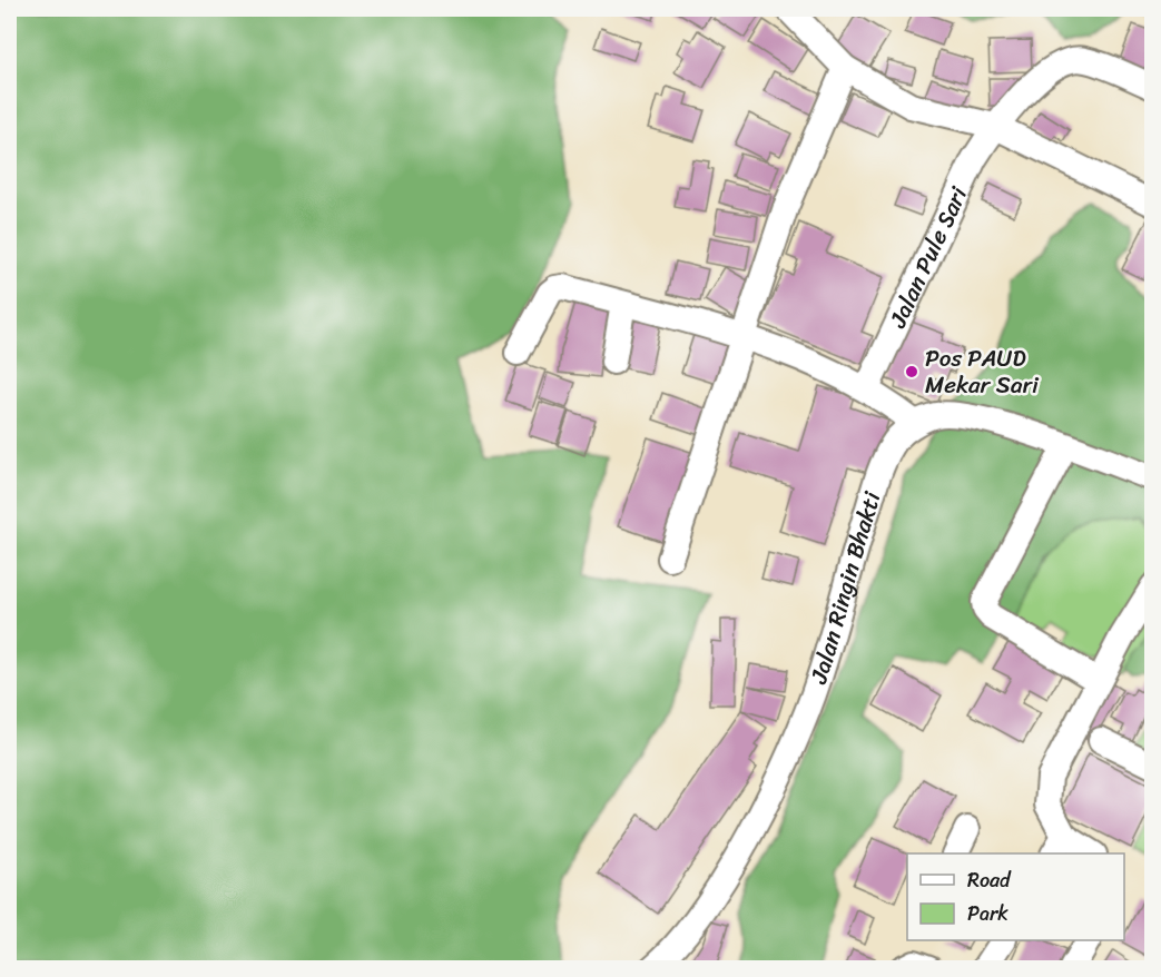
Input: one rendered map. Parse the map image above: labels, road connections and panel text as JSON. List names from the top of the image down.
{
  "streets": {
    "street": ["Jalan Pule Sari", "Jalan Ringin Bhakti"]
  },
  "places": ["Pos PAUD Mekar Sari"],
  "legend": ["Road", "Park"]
}
